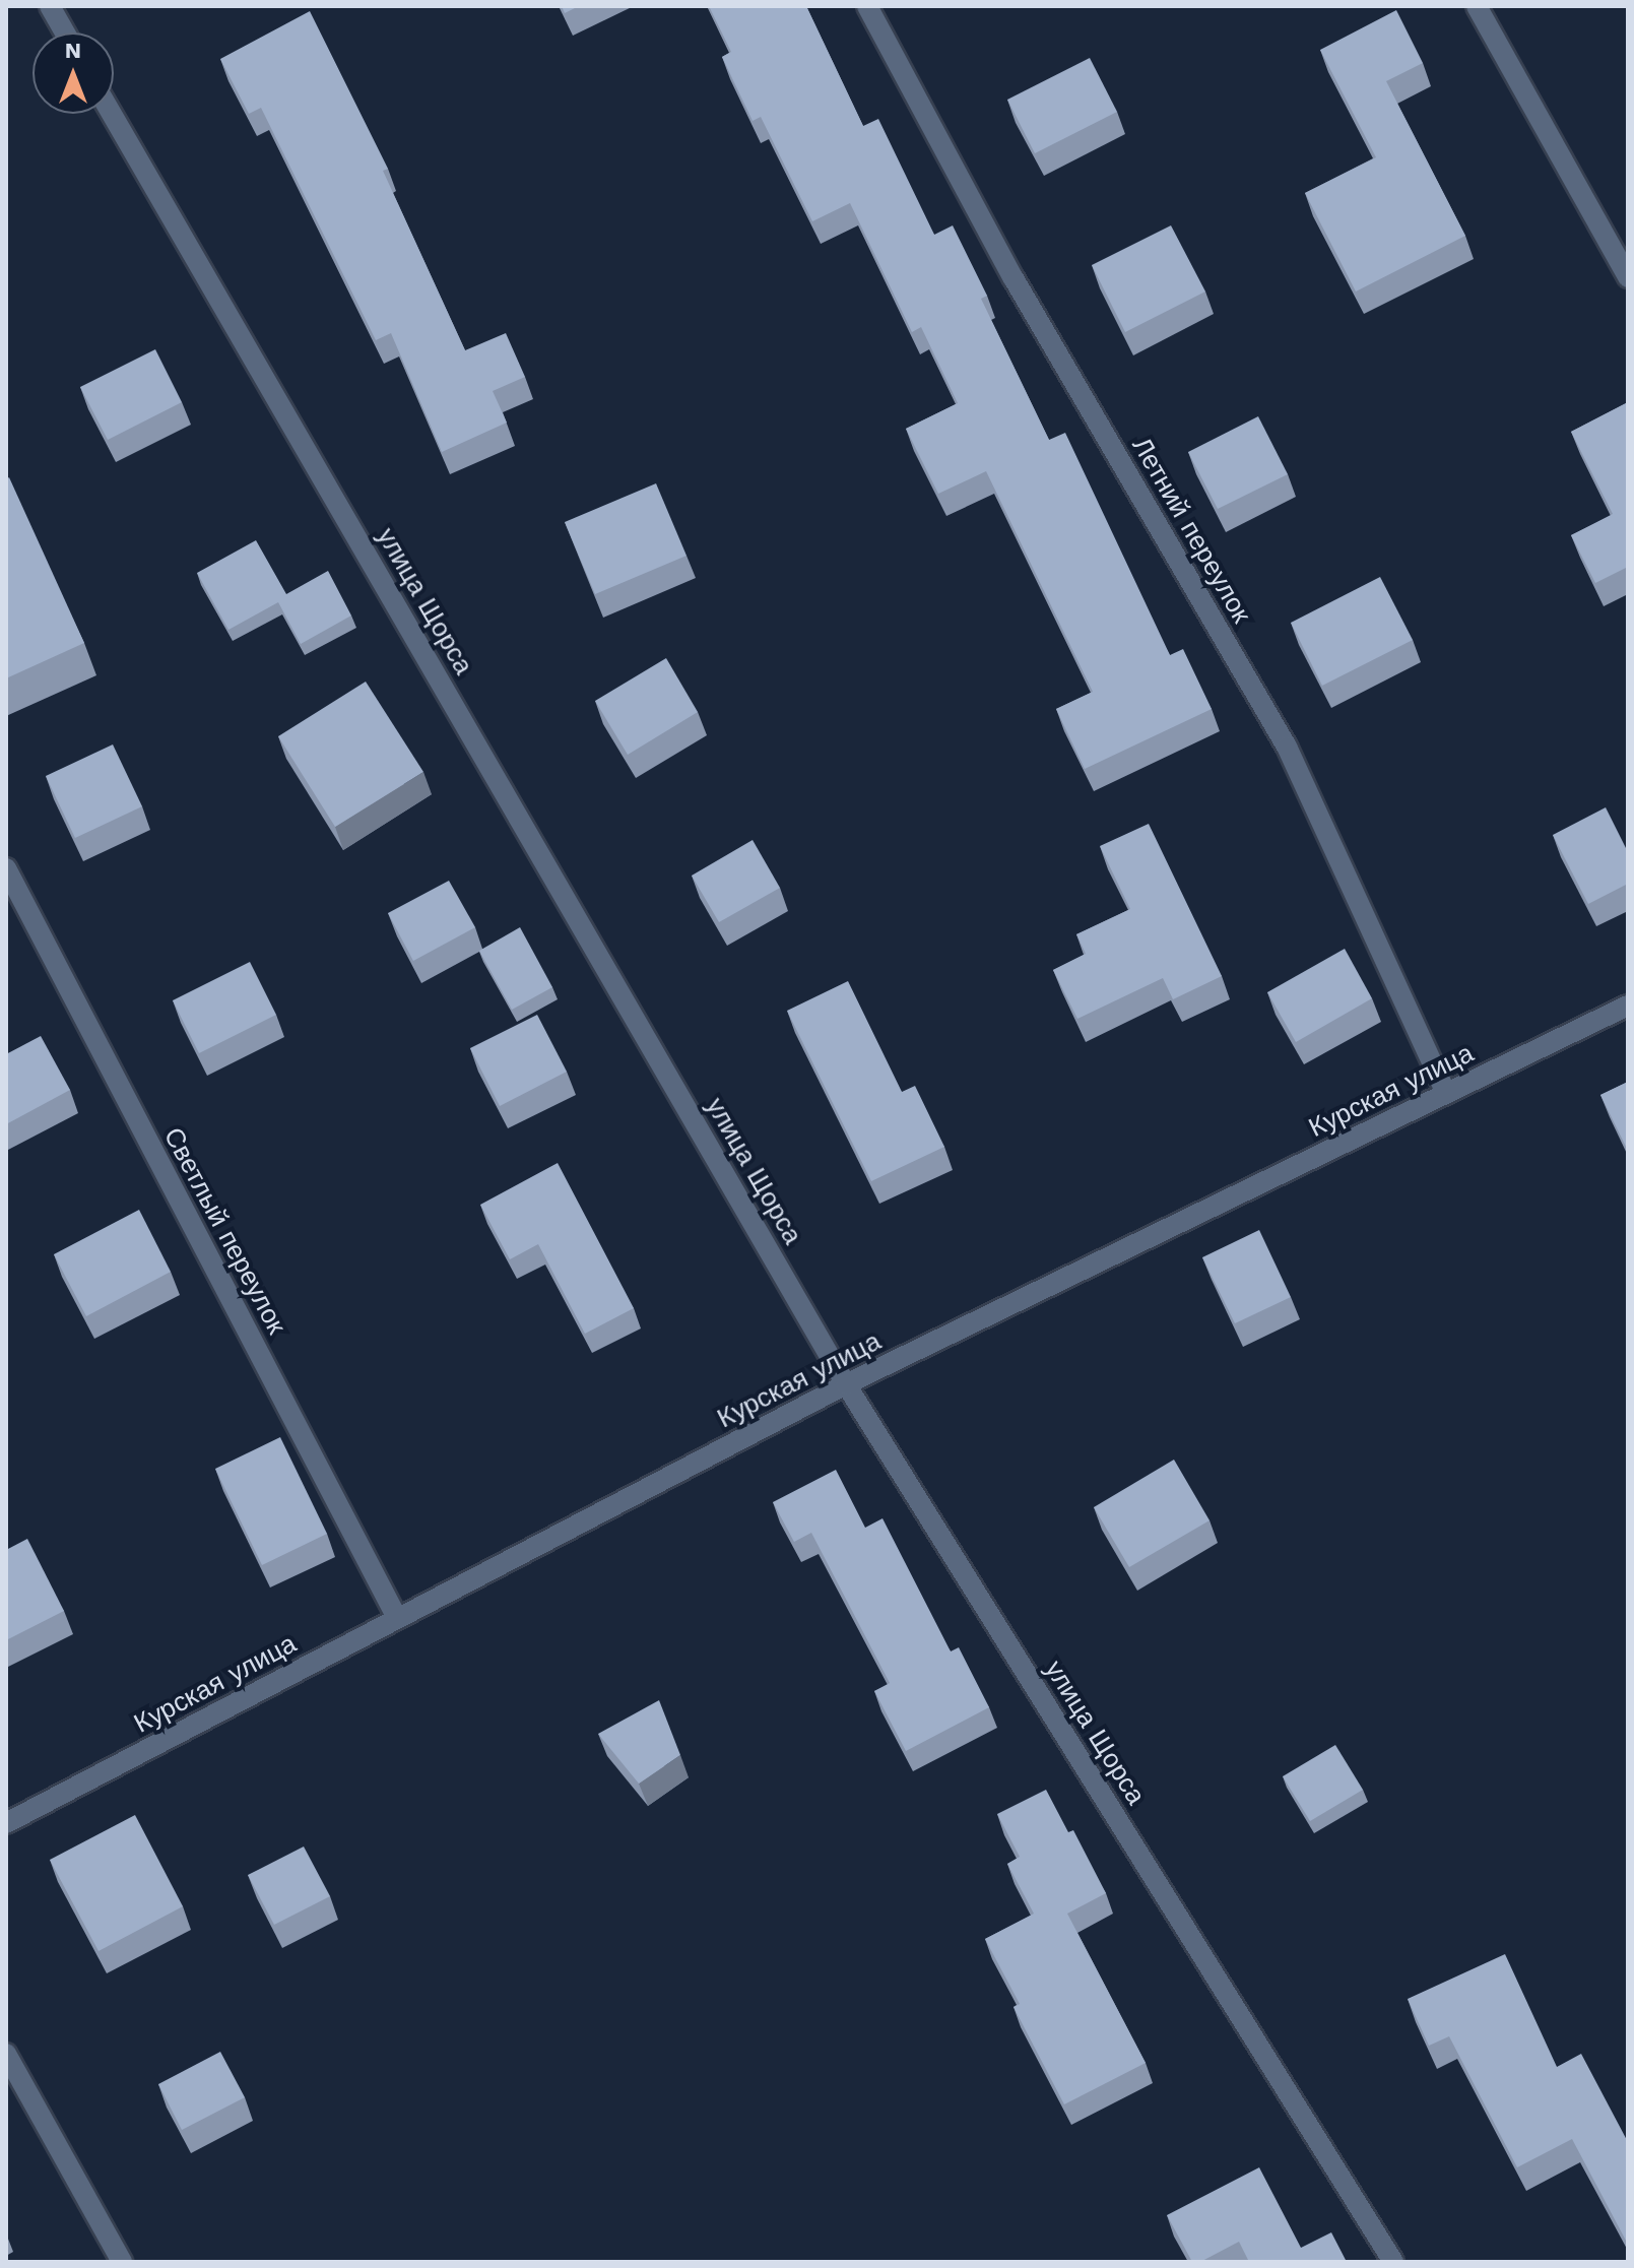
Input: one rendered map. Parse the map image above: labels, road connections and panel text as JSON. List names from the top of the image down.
{
  "streets": {
    "street": [
      "Летний переулок",
      "улица Щорса",
      "Курская улица",
      "Светлый переулок"
    ]
  },
  "crossings": [
    ["Летний переулок", "Курская улица"],
    ["улица Щорса", "Курская улица"],
    ["Курская улица", "Светлый переулок"]
  ],
  "north": "top"
}
